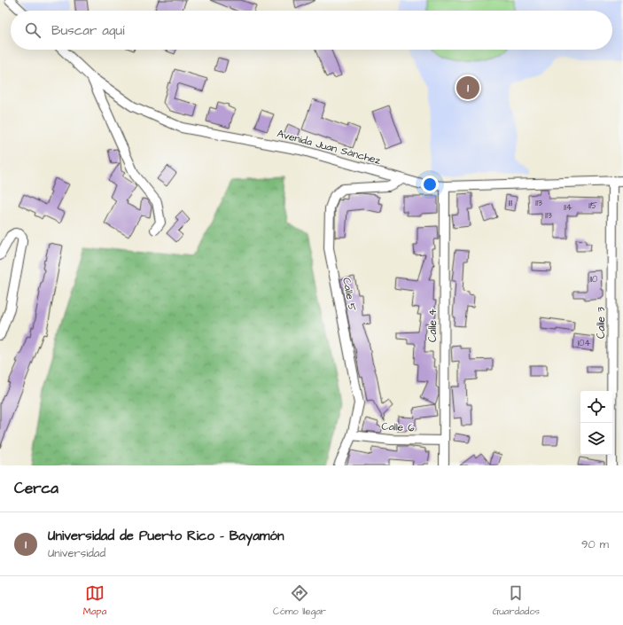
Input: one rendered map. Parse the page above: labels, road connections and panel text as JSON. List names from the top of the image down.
{
  "streets": {
    "street": [
      "Avenida Juan Sánchez",
      "Calle 5",
      "Calle 3",
      "Calle 4",
      "Calle 6"
    ]
  },
  "crossings": [
    ["Avenida Juan Sánchez", "Calle 5"],
    ["Avenida Juan Sánchez", "Calle 3"],
    ["Avenida Juan Sánchez", "Calle 4"],
    ["Calle 5", "Calle 6"],
    ["Calle 4", "Calle 6"]
  ],
  "house_numbers": [
    "111",
    "113",
    "115",
    "114",
    "113",
    "110",
    "104"
  ],
  "page": {
    "search": "Buscar aquí",
    "pins": "1",
    "heading": "Cerca",
    "list": [
      {
        "mark": "1",
        "name": "Universidad de Puerto Rico - Bayamón",
        "note": "Universidad",
        "value": "90 m"
      }
    ],
    "nav": ["Mapa", "Cómo llegar", "Guardados"]
  }
}
